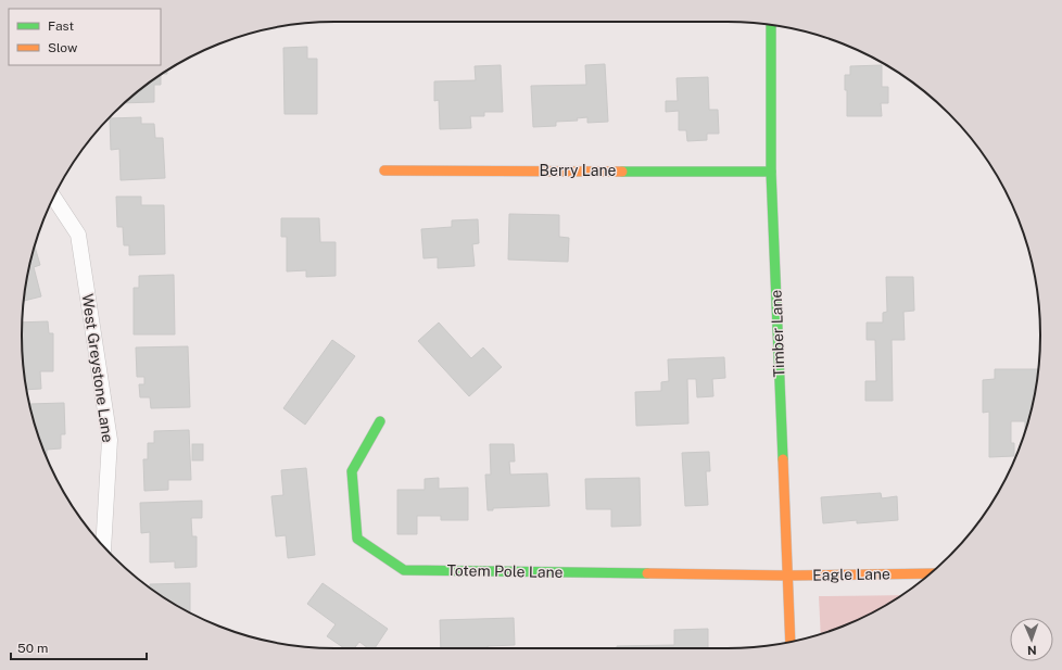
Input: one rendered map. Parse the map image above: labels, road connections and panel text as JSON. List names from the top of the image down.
{
  "streets": {
    "street": [
      "Berry Lane",
      "Timber Lane",
      "West Greystone Lane",
      "Totem Pole Lane",
      "Eagle Lane"
    ]
  },
  "crossings": [
    ["Berry Lane", "Timber Lane"],
    ["Timber Lane", "Totem Pole Lane"],
    ["Timber Lane", "Eagle Lane"],
    ["Totem Pole Lane", "Eagle Lane"]
  ],
  "legend": ["Fast", "Slow"],
  "scale_bar": "50 m",
  "north": "bottom"
}
